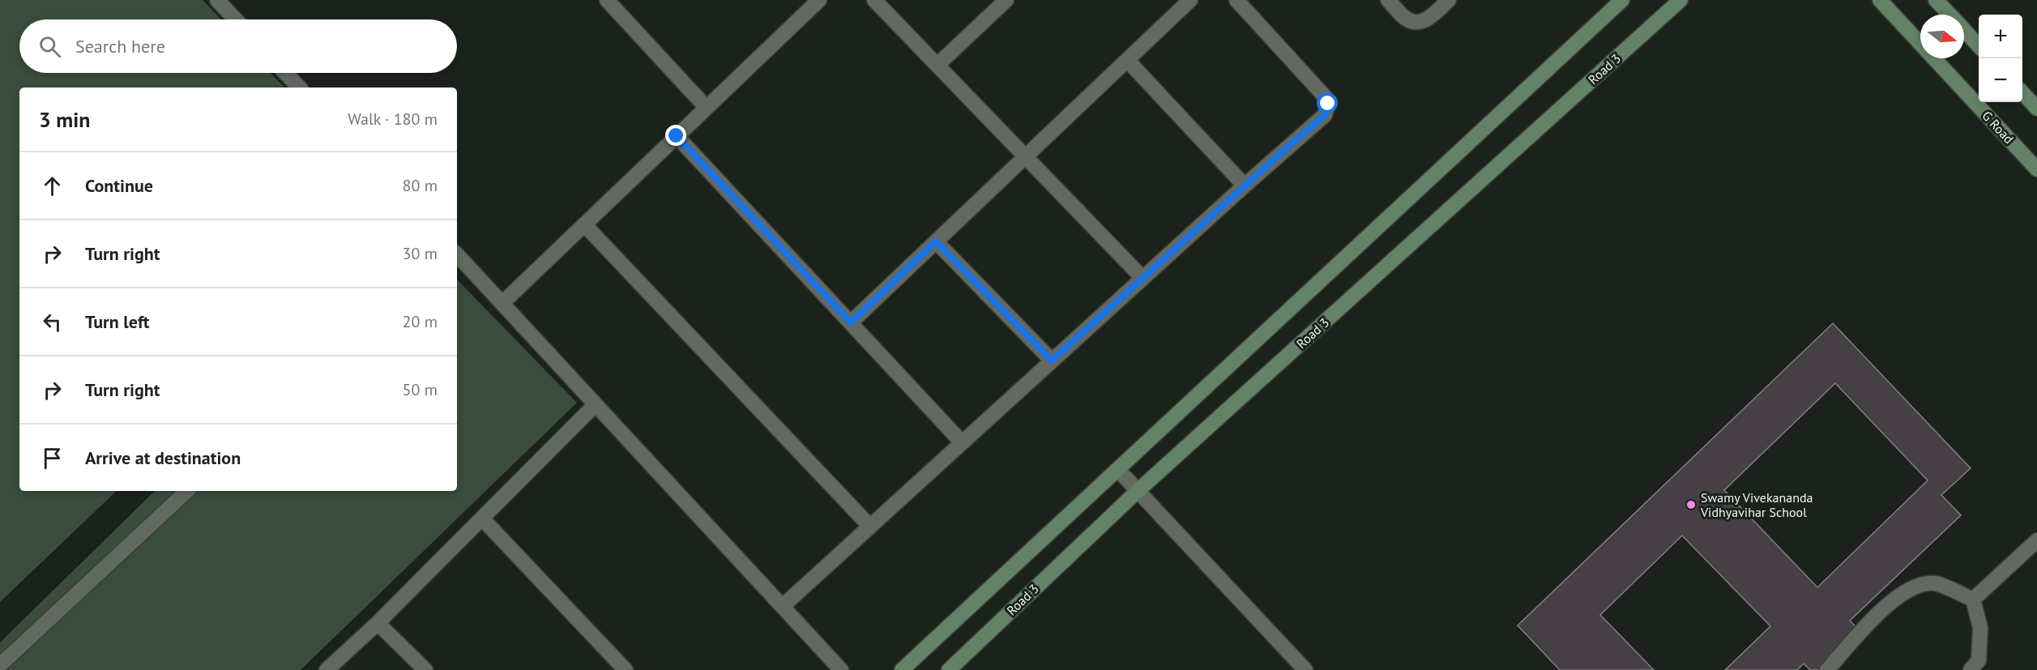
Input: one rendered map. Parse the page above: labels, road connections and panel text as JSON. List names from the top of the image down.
{
  "streets": {
    "street": ["Road 3", "G Road"]
  },
  "places": ["Swamy Vivekananda Vidhyavihar School"],
  "north": "right",
  "page": {
    "map_buttons": ["+", "−"],
    "search": "Search here",
    "heading": ["3 min", "Walk · 180 m"],
    "list": [
      ["Continue", "80 m"],
      ["Turn right", "30 m"],
      ["Turn left", "20 m"],
      ["Turn right", "50 m"],
      "Arrive at destination"
    ]
  }
}
